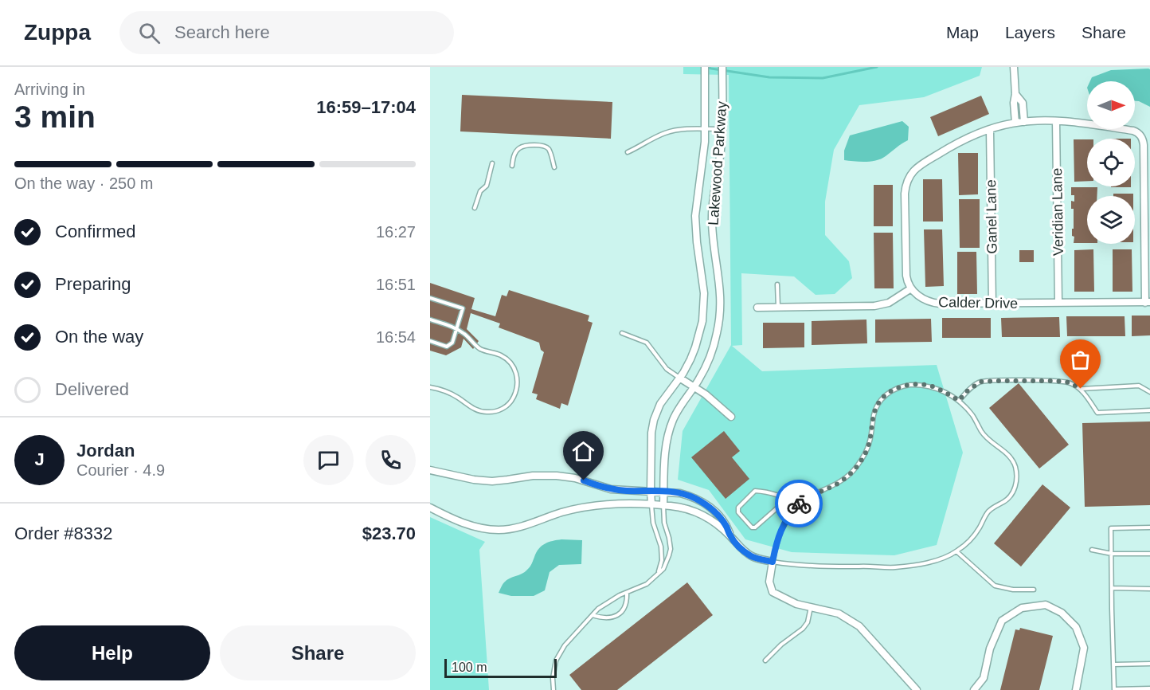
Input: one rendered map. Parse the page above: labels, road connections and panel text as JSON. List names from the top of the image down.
{
  "streets": {
    "street": [
      "Lakewood Parkway",
      "Veridian Lane",
      "Ganel Lane",
      "Calder Drive"
    ]
  },
  "crossings": [
    ["Veridian Lane", "Calder Drive"],
    ["Ganel Lane", "Calder Drive"]
  ],
  "scale_bar": "100 m",
  "north": "right",
  "page": {
    "header": "Zuppa",
    "search": "Search here",
    "nav": ["Map", "Layers", "Share"],
    "heading": ["3 min", "Arriving in", "16:59–17:04"],
    "panel": [
      "Jordan",
      "Courier · 4.9",
      "Order #8332",
      "$23.70"
    ],
    "bar": "On the way · 250 m",
    "list": [
      ["Confirmed", "16:27"],
      ["Preparing", "16:51"],
      ["On the way", "16:54"],
      "Delivered"
    ],
    "round": "J",
    "buttons": ["Help", "Share"],
    "scale": "100 m"
  }
}
